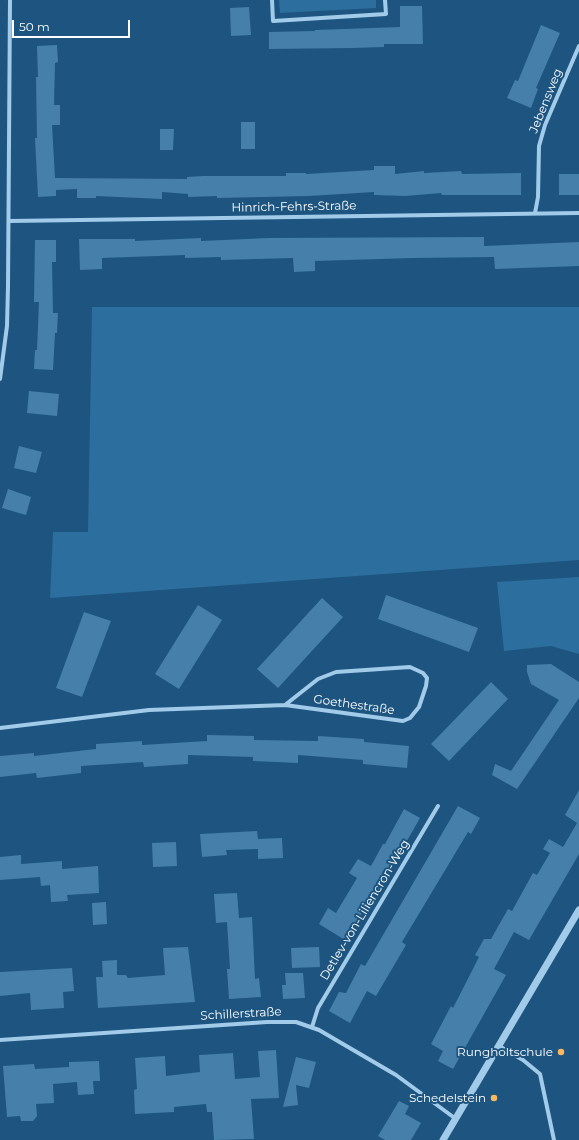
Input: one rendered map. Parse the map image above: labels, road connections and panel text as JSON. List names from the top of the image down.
{
  "streets": {
    "street": [
      "Jebensweg",
      "Hinrich-Fehrs-Straße",
      "Goethestraße",
      "Detlev-von-Liliencron-Weg",
      "Schillerstraße"
    ]
  },
  "crossings": [
    ["Jebensweg", "Hinrich-Fehrs-Straße"],
    ["Detlev-von-Liliencron-Weg", "Schillerstraße"]
  ],
  "places": ["Rungholtschule", "Schedelstein"],
  "scale_bar": "50 m"
}
